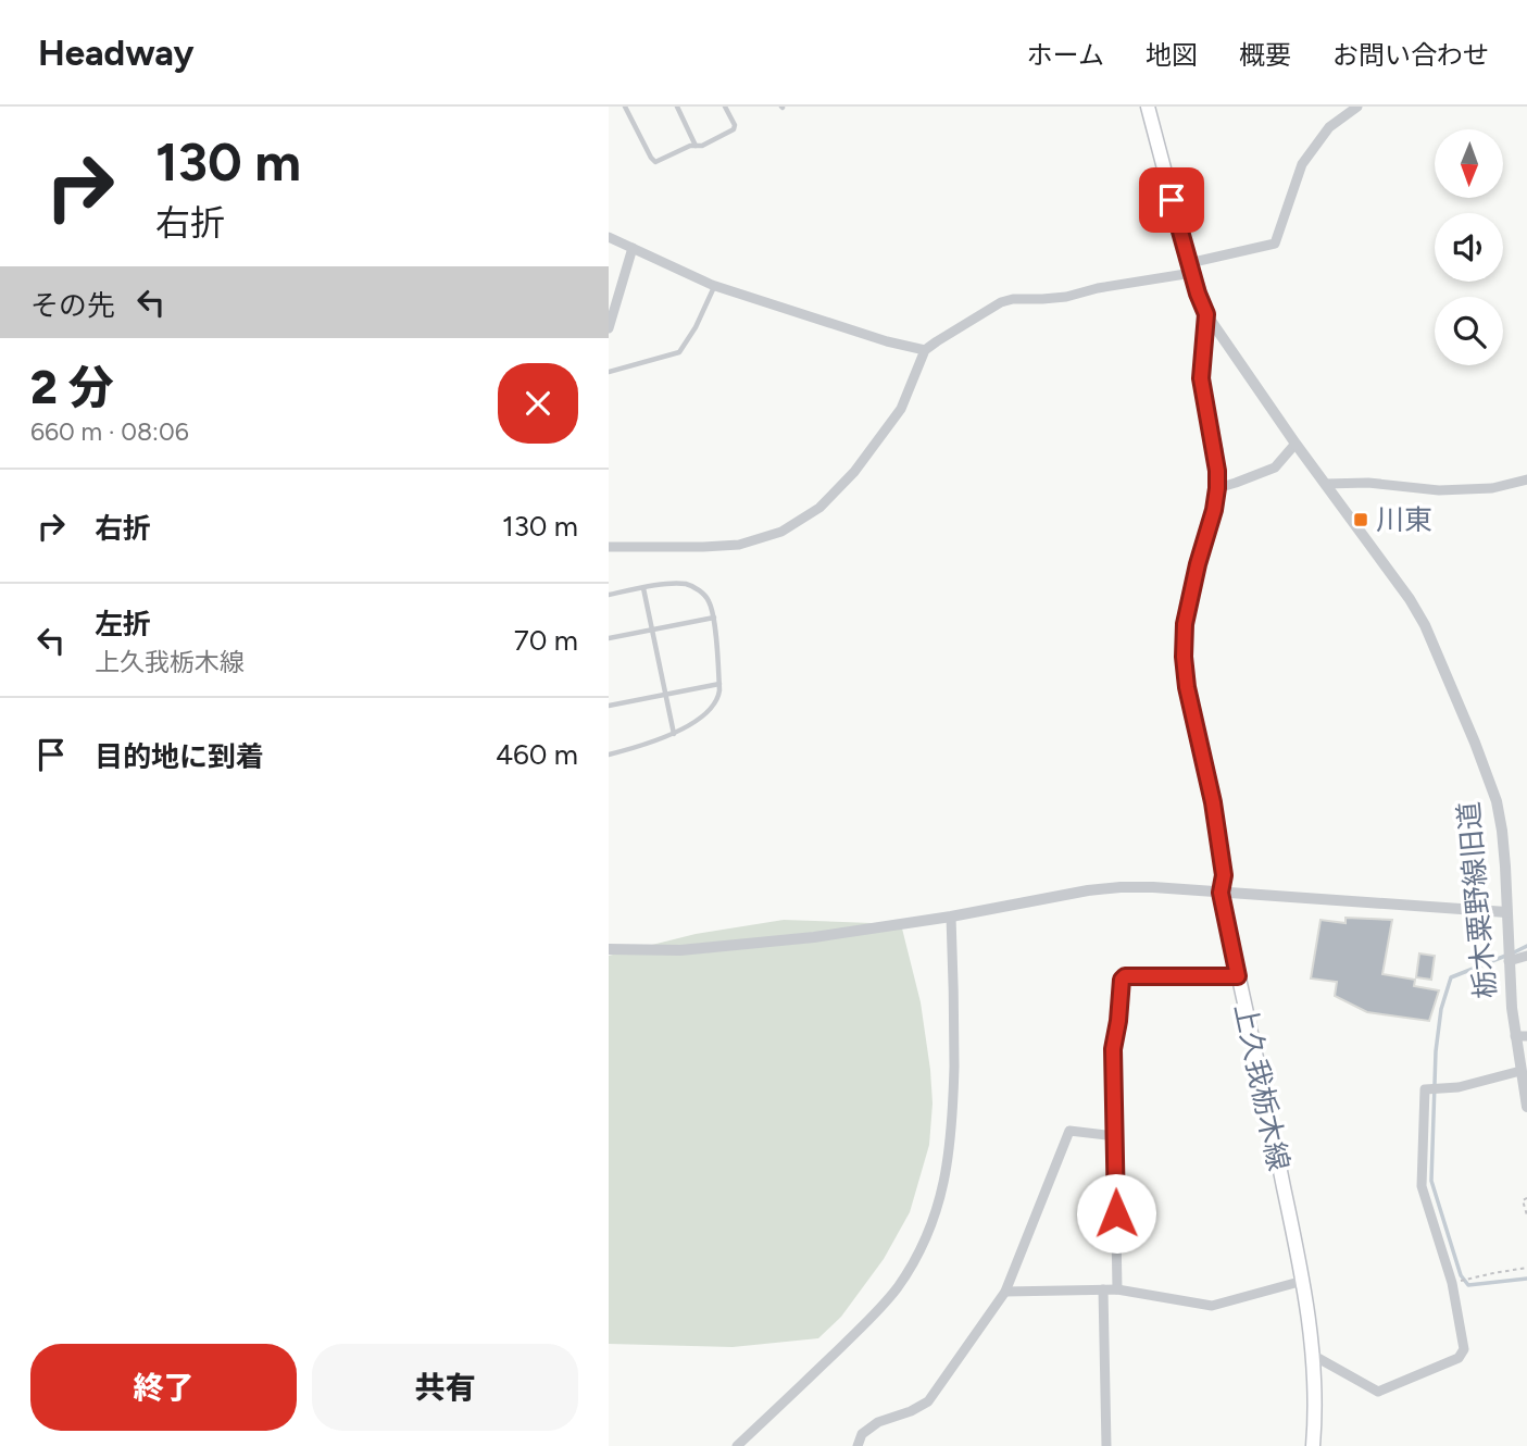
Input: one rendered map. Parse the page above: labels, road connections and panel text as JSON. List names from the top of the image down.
{
  "streets": {
    "main road": ["上久我栃木線"],
    "street": ["栃木粟野線旧道"]
  },
  "crossings": [
    ["栃木粟野線旧道", "上久我栃木線"]
  ],
  "places": {
    "transit": ["川東"]
  },
  "north": "bottom",
  "page": {
    "header": "Headway",
    "nav": [
      "ホーム",
      "地図",
      "概要",
      "お問い合わせ"
    ],
    "turn": ["130 m", "右折"],
    "then": "その先",
    "heading": ["2 分", "660 m · 08:06"],
    "list": [
      {
        "name": "右折",
        "value": "130 m"
      },
      {
        "name": "左折",
        "note": "上久我栃木線",
        "value": "70 m"
      },
      {
        "name": "目的地に到着",
        "value": "460 m"
      }
    ],
    "buttons": ["終了", "共有"]
  }
}
